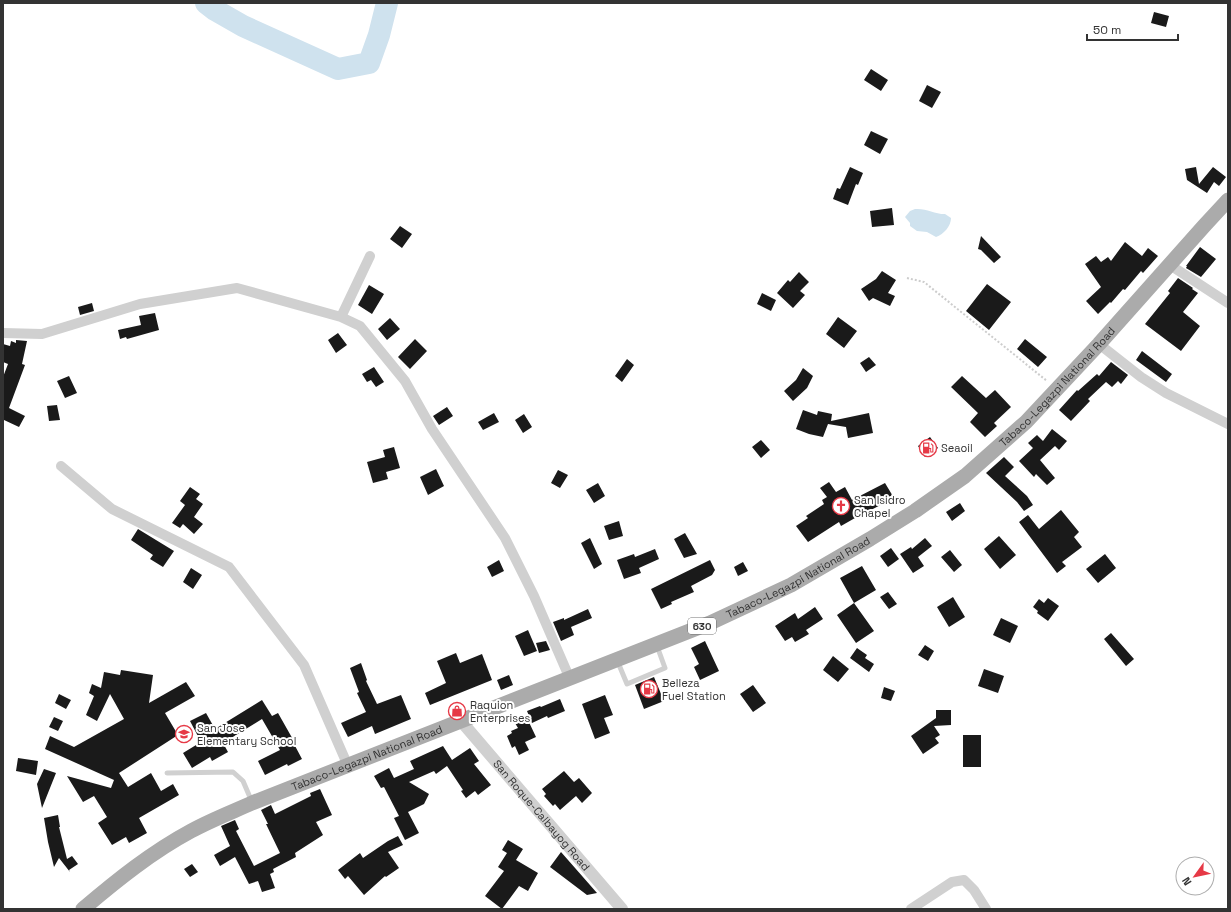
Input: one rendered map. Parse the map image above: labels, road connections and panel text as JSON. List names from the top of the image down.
{
  "streets": {
    "main road": ["Tabaco-Legazpi National Road", "630"],
    "street": ["San Roque-Calbayog Road"]
  },
  "crossings": [
    ["Tabaco-Legazpi National Road", "San Roque-Calbayog Road"]
  ],
  "places": {
    "fuel station": ["Seaoil", "Belleza Fuel Station"],
    "church": ["San Isidro Chapel"],
    "shop": ["Raquion Enterprises"],
    "school or university": ["San Jose Elementary School"]
  },
  "scale_bar": "50 m",
  "north": "bottom left"
}
